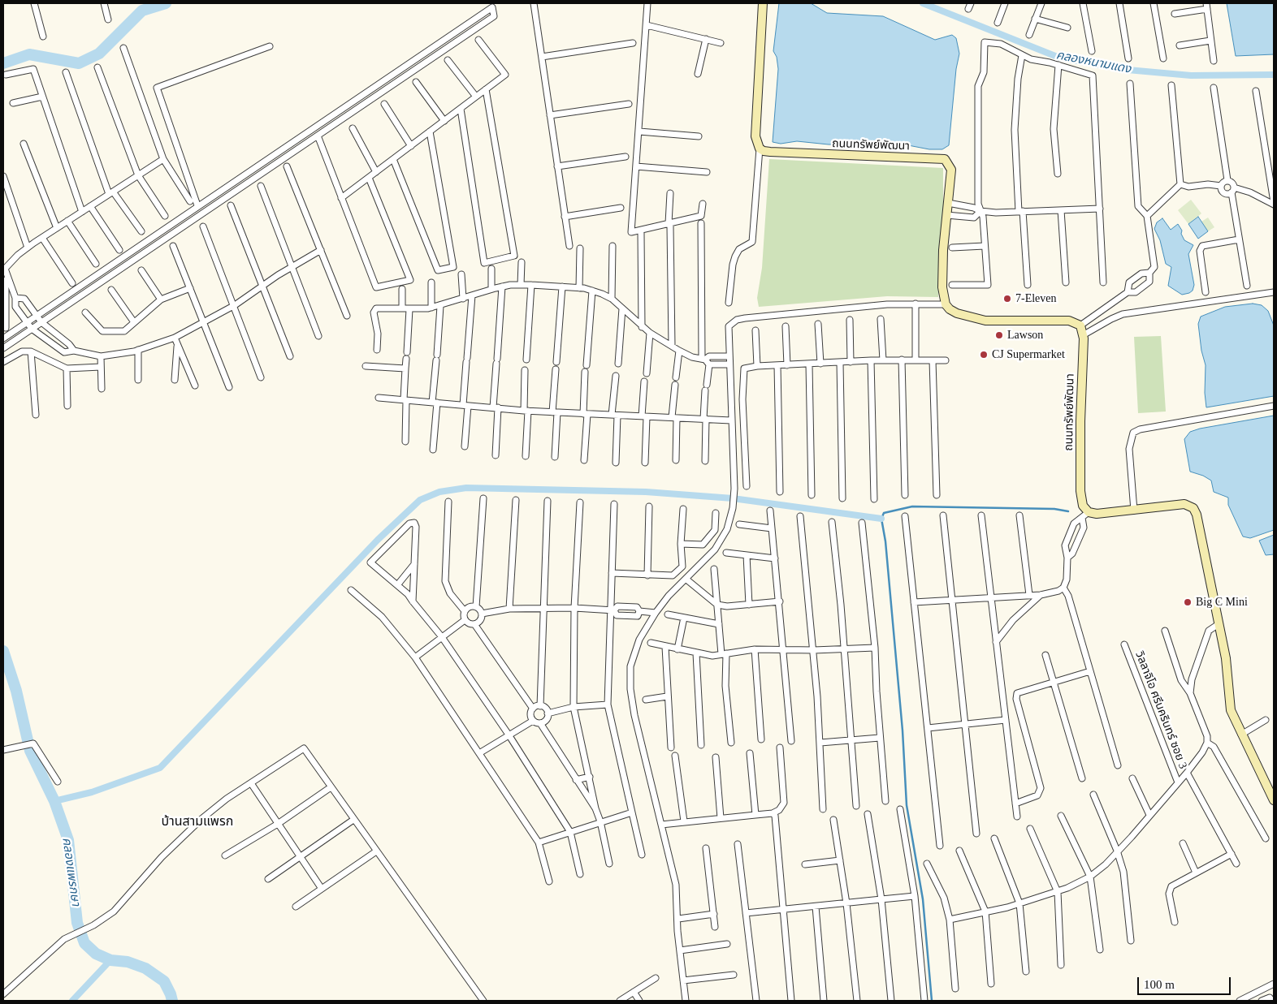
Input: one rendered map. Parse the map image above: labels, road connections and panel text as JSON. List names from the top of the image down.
{
  "streets": {
    "street": ["ถนนทรัพย์พัฒนา", "วิลลาจิโอ ศรีนครินทร์ ซอย 3"]
  },
  "districts": ["บ้านสามแพรก"],
  "water": ["คลองหนามแดง", "คลองแพรกษา"],
  "places": [
    "7-Eleven",
    "Lawson",
    "CJ Supermarket",
    "Big C Mini"
  ],
  "scale_bar": "100 m"
}
